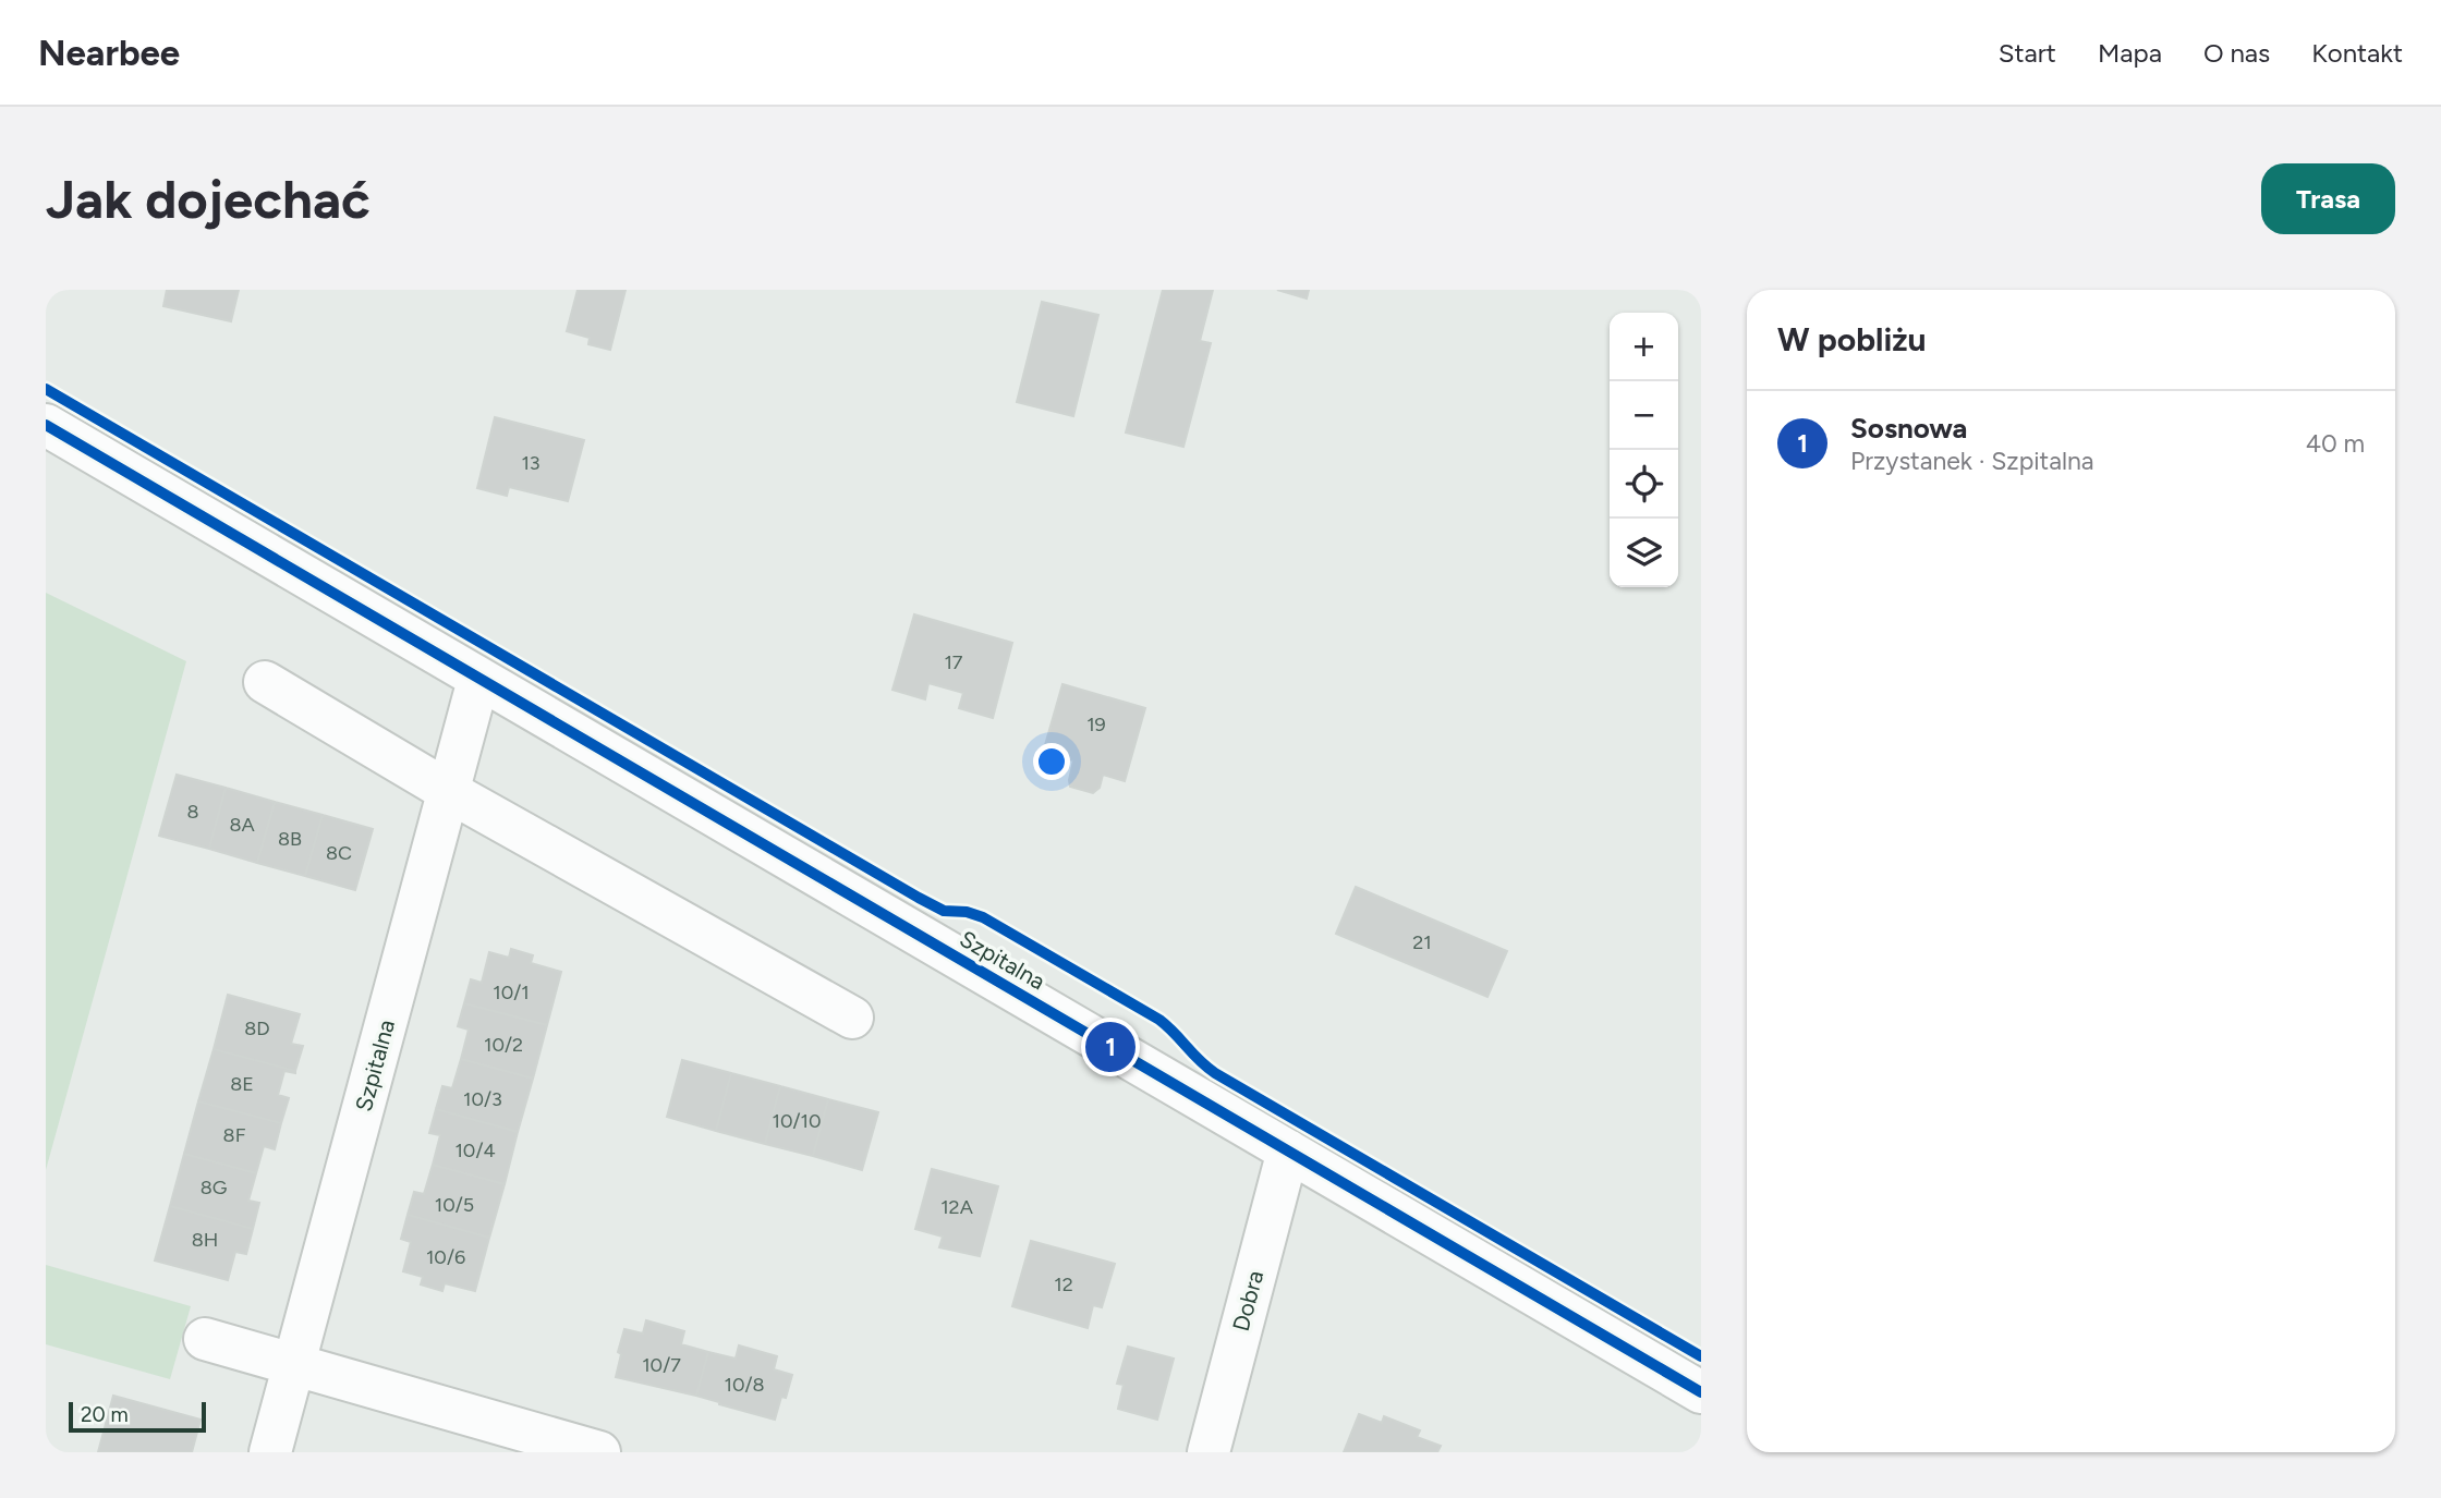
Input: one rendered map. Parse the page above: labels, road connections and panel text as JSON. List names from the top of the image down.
{
  "streets": {
    "street": ["Szpitalna", "Dobra"]
  },
  "crossings": [
    ["Szpitalna", "Dobra"]
  ],
  "house_numbers": [
    "13",
    "17",
    "19",
    "8",
    "8A",
    "8B",
    "8C",
    "21",
    "10/1",
    "8D",
    "10/2",
    "8E",
    "10/3",
    "10/10",
    "8F",
    "10/4",
    "8G",
    "10/5",
    "12A",
    "8H",
    "10/6",
    "12",
    "10/7",
    "10/8"
  ],
  "scale_bar": "20 m",
  "page": {
    "header": "Nearbee",
    "nav": [
      "Start",
      "Mapa",
      "O nas",
      "Kontakt"
    ],
    "buttons": "Trasa",
    "title": "Jak dojechać",
    "heading": "W pobliżu",
    "map_buttons": ["+", "−"],
    "list": [
      {
        "mark": "1",
        "name": "Sosnowa",
        "note": "Przystanek · Szpitalna",
        "value": "40 m"
      }
    ],
    "pins": "1",
    "scale": "20 m"
  }
}
